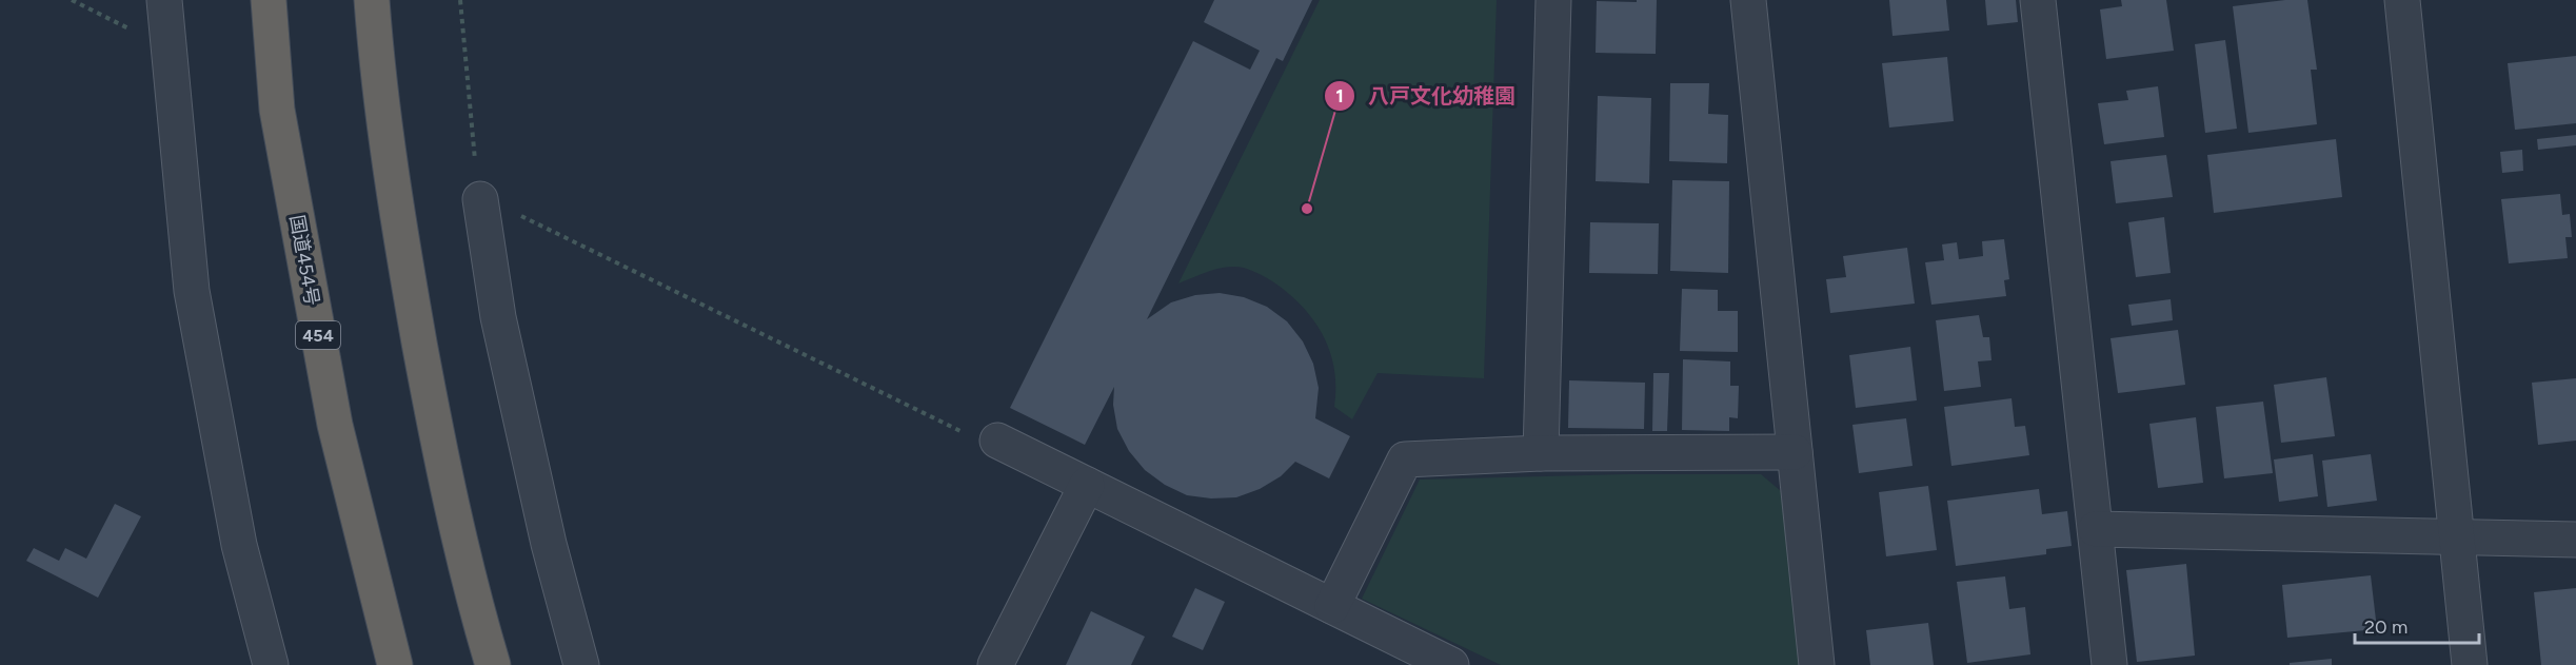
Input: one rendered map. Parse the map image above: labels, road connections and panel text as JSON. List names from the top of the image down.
{
  "streets": {
    "highway": ["国道454号", "454"]
  },
  "places": ["八戸文化幼稚園"],
  "scale_bar": "20 m"
}
